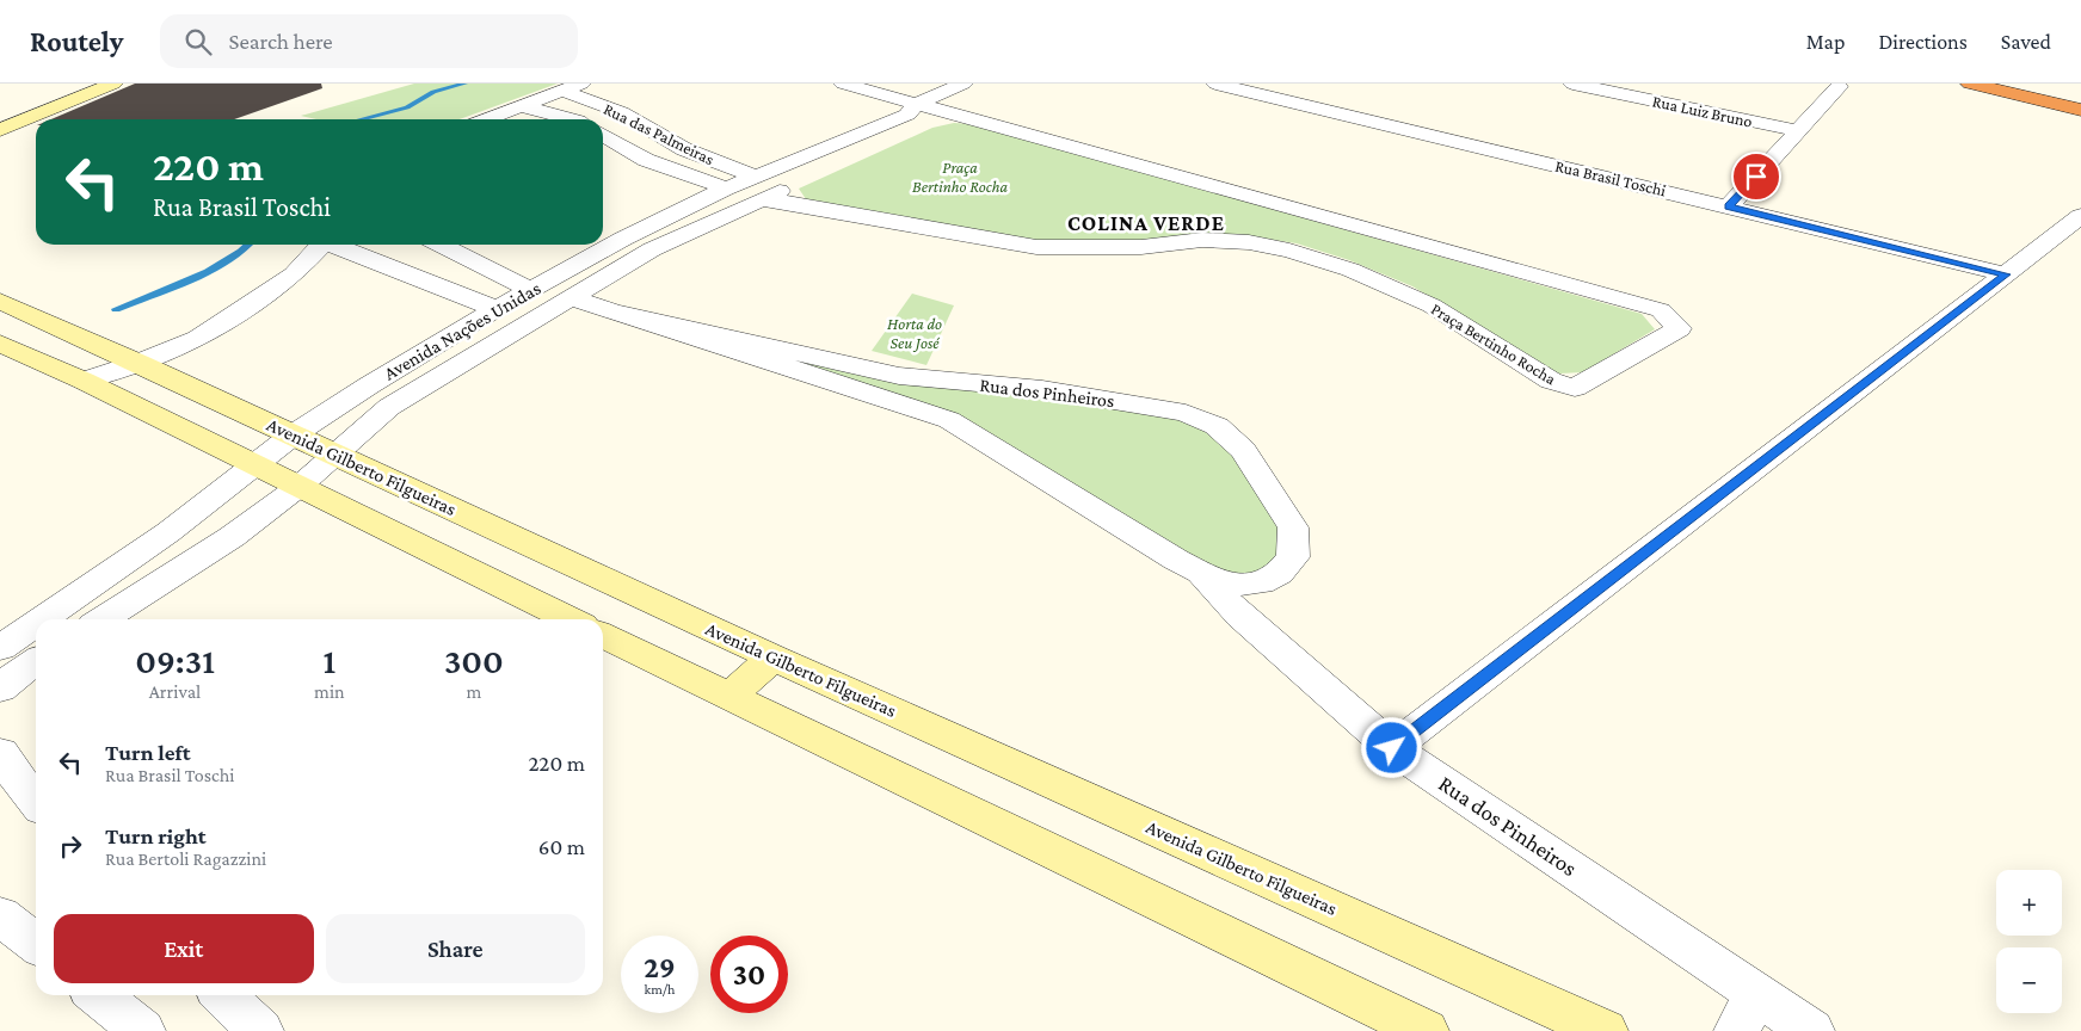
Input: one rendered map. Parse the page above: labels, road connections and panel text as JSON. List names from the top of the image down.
{
  "streets": {
    "main road": ["Avenida Gilberto Filgueiras"],
    "street": [
      "Rua Luiz Bruno",
      "Rua das Palmeiras",
      "Rua Brasil Toschi",
      "Avenida Nações Unidas",
      "Praça Bertinho Rocha",
      "Rua dos Pinheiros"
    ]
  },
  "crossings": [
    ["Rua das Palmeiras", "Avenida Nações Unidas"],
    ["Rua das Palmeiras", "Praça Bertinho Rocha"],
    ["Avenida Nações Unidas", "Praça Bertinho Rocha"],
    ["Avenida Nações Unidas", "Rua dos Pinheiros"],
    ["Avenida Nações Unidas", "Avenida Gilberto Filgueiras"]
  ],
  "districts": ["COLINA VERDE"],
  "parks": ["Praça Bertinho Rocha", "Horta do Seu José"],
  "page": {
    "header": "Routely",
    "search": "Search here",
    "nav": ["Map", "Directions", "Saved"],
    "turn": ["220 m", "Rua Brasil Toschi"],
    "eta": [
      "09:31",
      "Arrival",
      "1",
      "min",
      "300",
      "m"
    ],
    "list": [
      {
        "name": "Turn left",
        "note": "Rua Brasil Toschi",
        "value": "220 m"
      },
      {
        "name": "Turn right",
        "note": "Rua Bertoli Ragazzini",
        "value": "60 m"
      }
    ],
    "map_buttons": ["+", "−"],
    "buttons": ["Exit", "Share"],
    "speed": "29 km/h",
    "limit": "30"
  }
}
